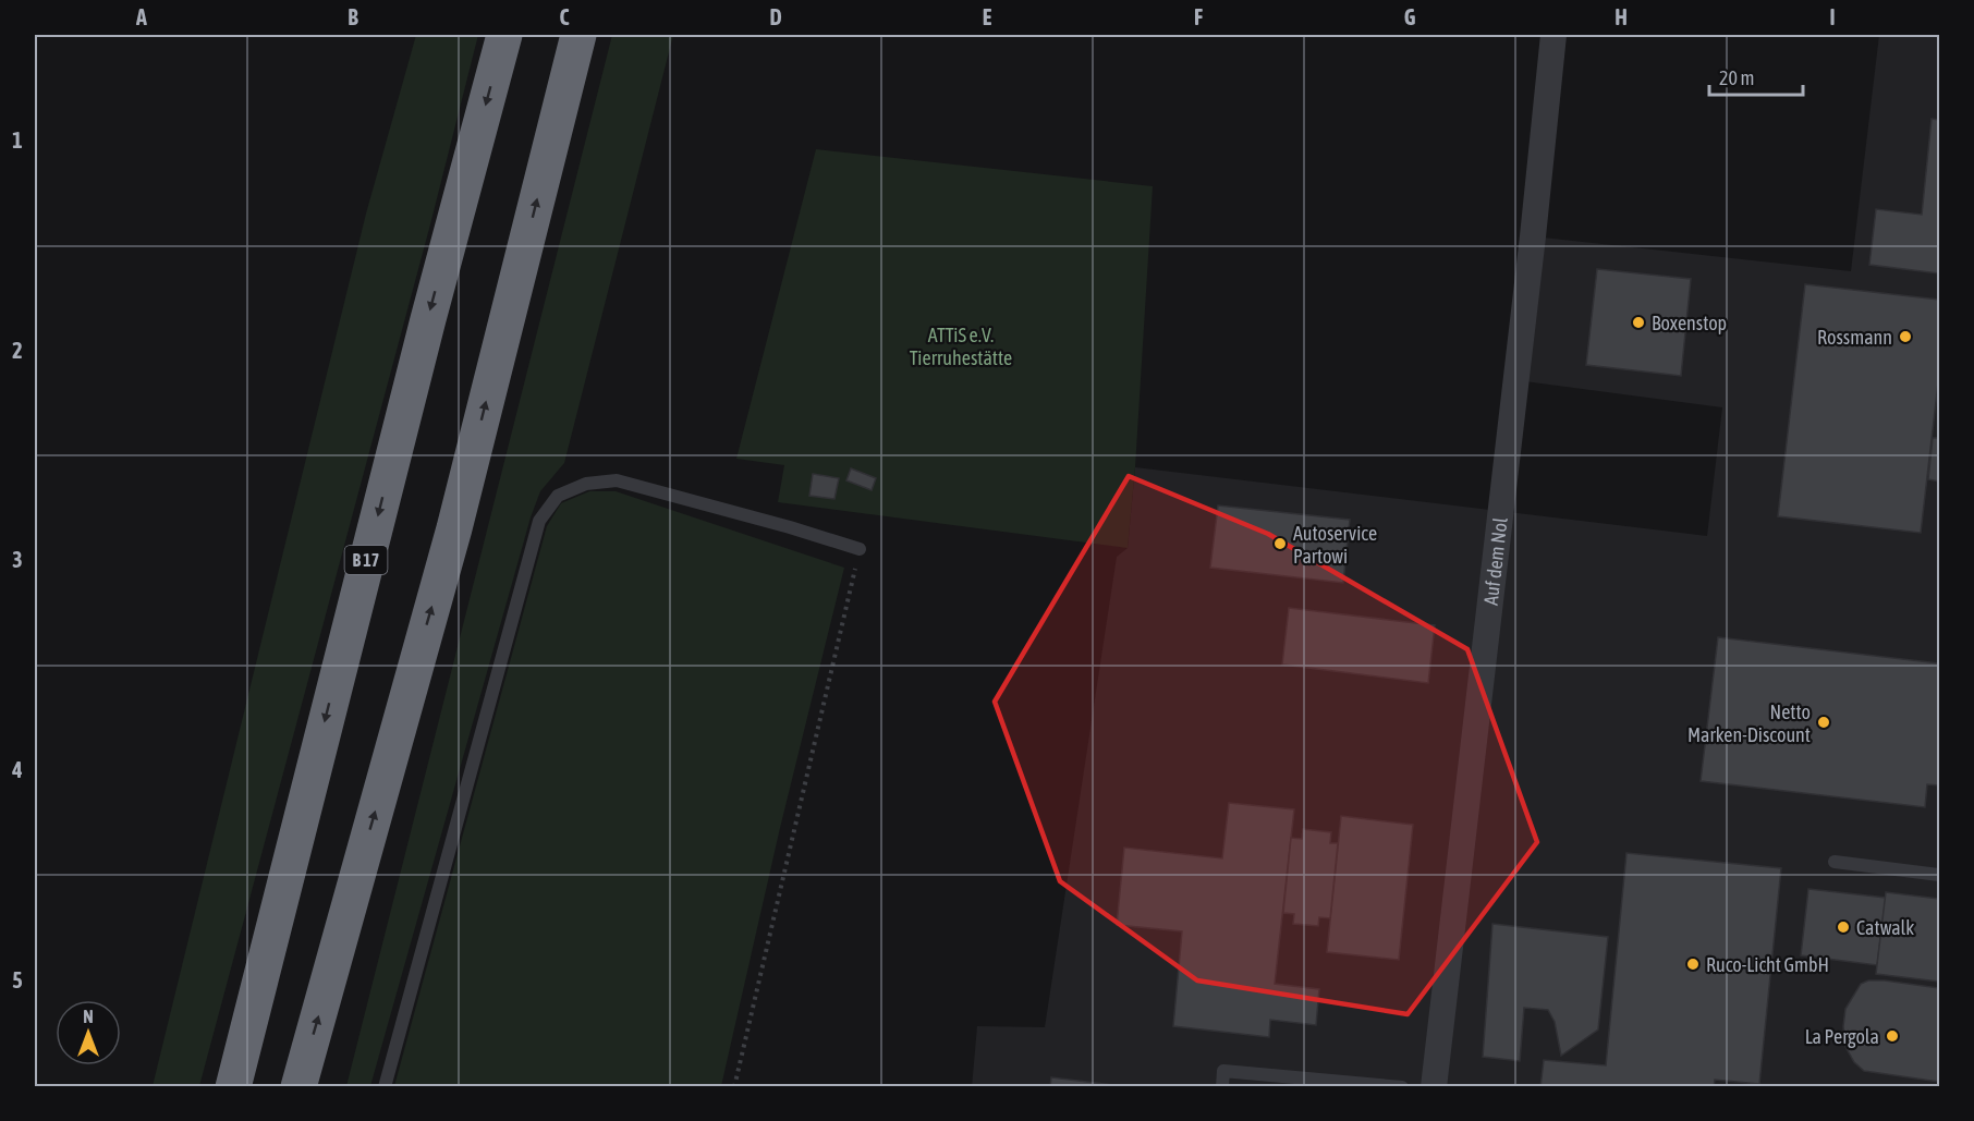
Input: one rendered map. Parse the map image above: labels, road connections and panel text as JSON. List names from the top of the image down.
{
  "streets": {
    "highway": ["B 17"],
    "street": ["Auf dem Nol"]
  },
  "parks": ["ATTiS e.V. Tierruhestätte"],
  "places": [
    "Boxenstop",
    "Rossmann",
    "Autoservice Partowi",
    "Netto Marken-Discount",
    "Catwalk",
    "Ruco-Licht GmbH",
    "La Pergola"
  ],
  "scale_bar": "20 m",
  "north": "top",
  "grid": {
    "columns": [
      "A",
      "B",
      "C",
      "D",
      "E",
      "F",
      "G",
      "H",
      "I"
    ],
    "rows": [
      "1",
      "2",
      "3",
      "4",
      "5"
    ]
  }
}
